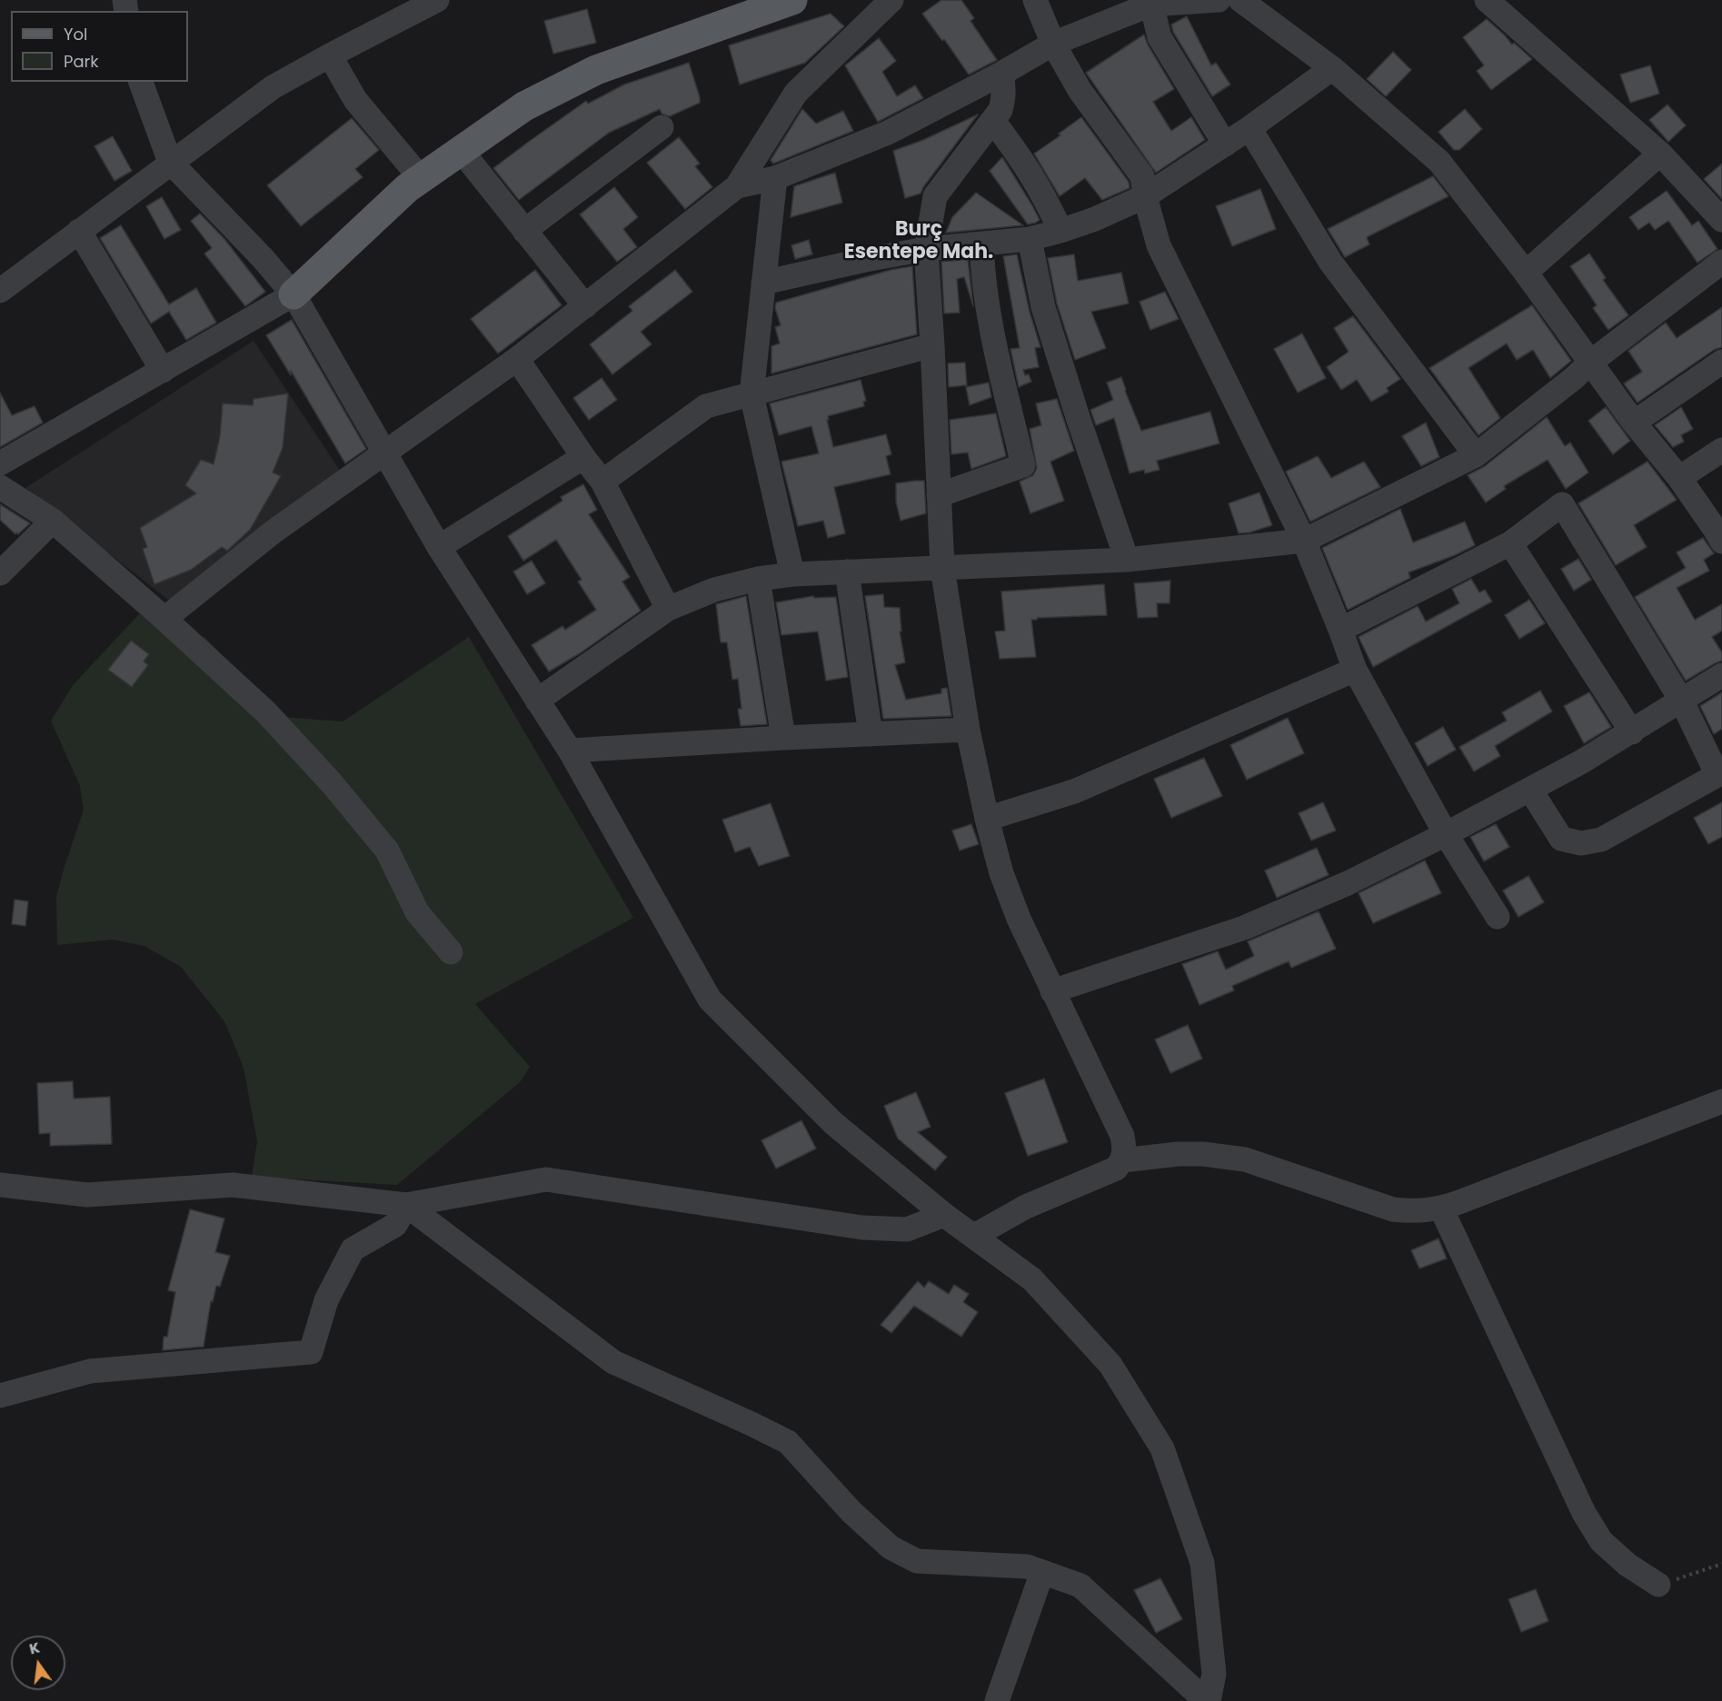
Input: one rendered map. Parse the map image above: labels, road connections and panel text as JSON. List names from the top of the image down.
{
  "districts": ["Burç Esentepe Mah."],
  "legend": ["Yol", "Park"],
  "north": "top"
}
